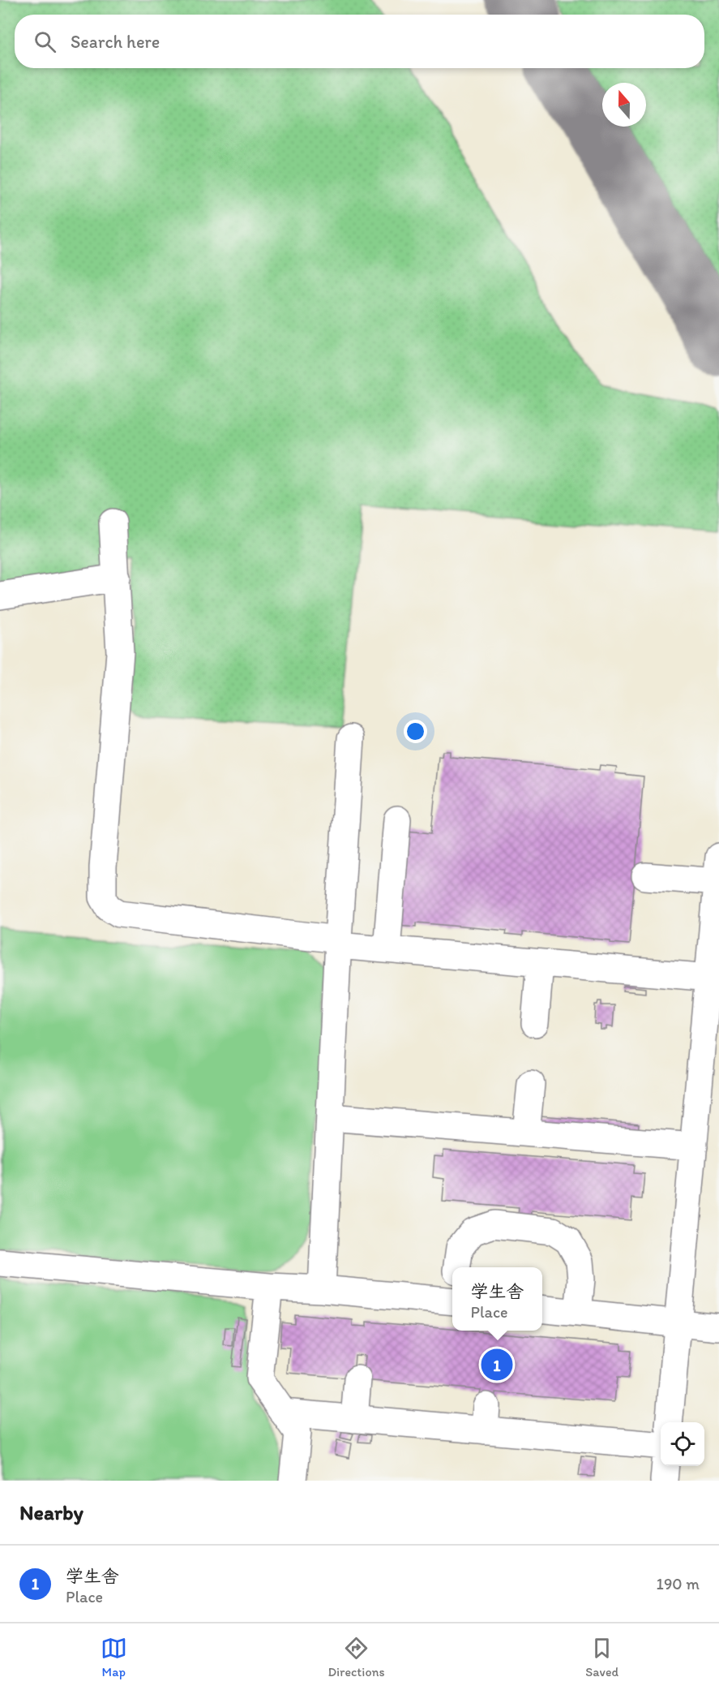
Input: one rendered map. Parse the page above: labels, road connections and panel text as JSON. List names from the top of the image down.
{
  "north": "top",
  "page": {
    "search": "Search here",
    "popup": ["学生舎", "Place"],
    "pins": "1",
    "heading": "Nearby",
    "list": [
      {
        "mark": "1",
        "name": "学生舎",
        "note": "Place",
        "value": "190 m"
      }
    ],
    "nav": ["Map", "Directions", "Saved"]
  }
}
